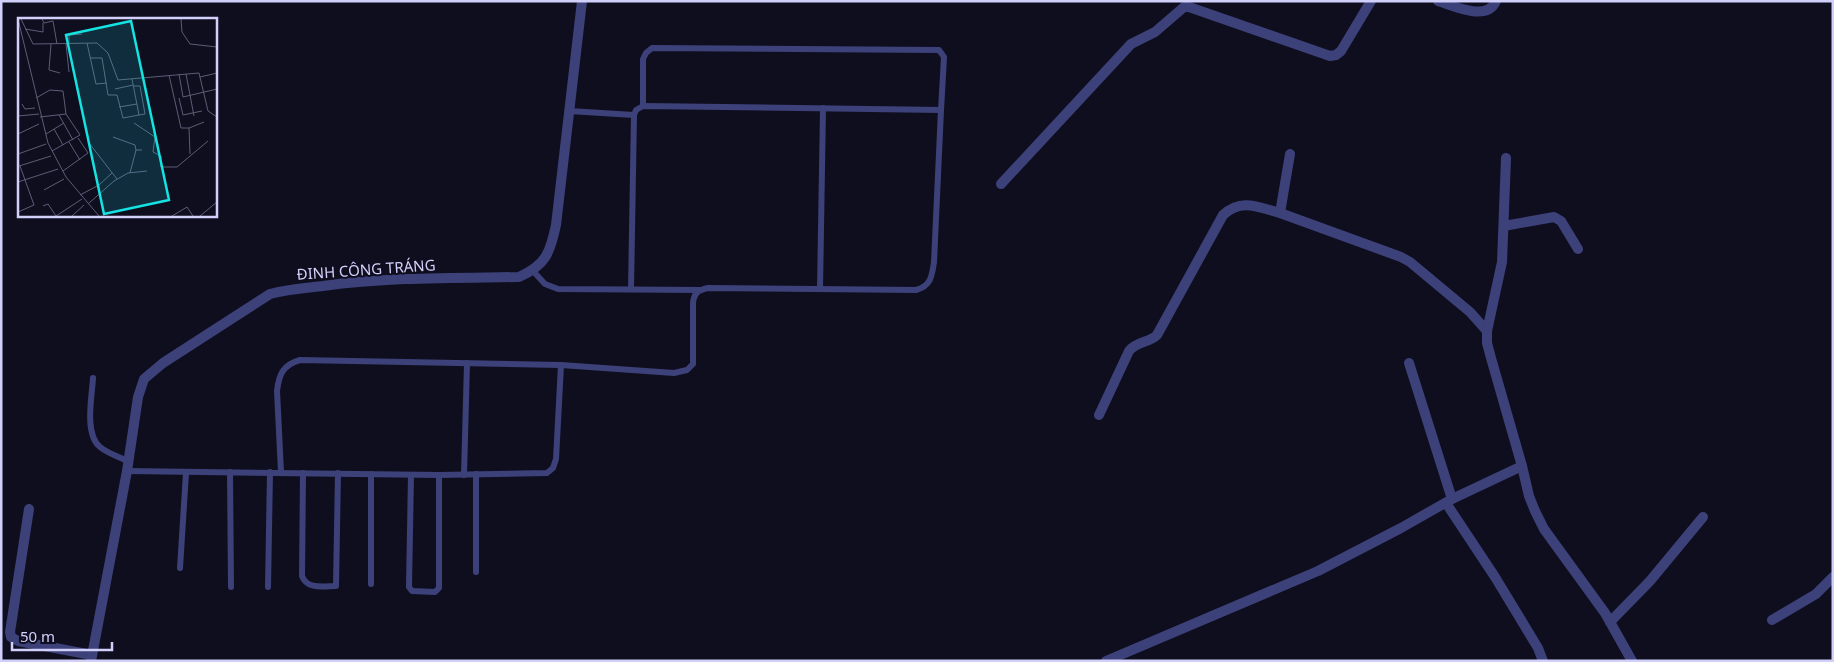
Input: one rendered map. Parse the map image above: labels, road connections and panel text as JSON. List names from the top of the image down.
{
  "streets": {
    "street": ["ĐINH CÔNG TRÁNG"]
  },
  "scale_bar": "50 m"
}
